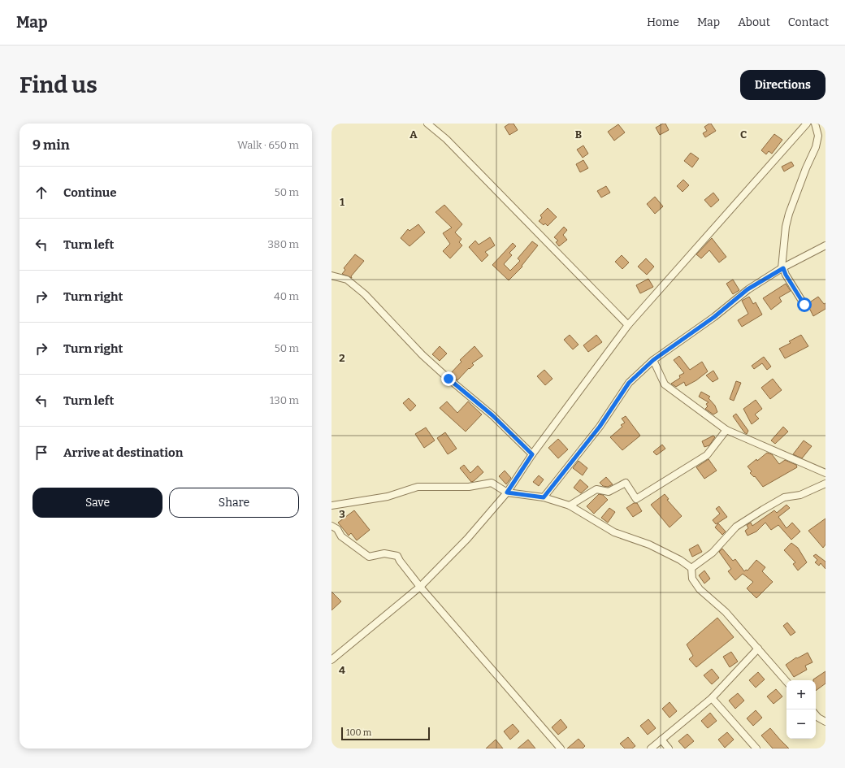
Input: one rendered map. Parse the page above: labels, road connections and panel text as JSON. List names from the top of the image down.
{
  "scale_bar": "100 m",
  "page": {
    "header": "Map",
    "nav": [
      "Home",
      "Map",
      "About",
      "Contact"
    ],
    "buttons": [
      "Directions",
      ["Save", "Share"]
    ],
    "title": "Find us",
    "heading": ["9 min", "Walk · 650 m"],
    "list": [
      ["Continue", "50 m"],
      ["Turn left", "380 m"],
      ["Turn right", "40 m"],
      ["Turn right", "50 m"],
      ["Turn left", "130 m"],
      "Arrive at destination"
    ],
    "map_buttons": ["+", "−"],
    "scale": "100 m"
  },
  "grid": {
    "columns": ["A", "B", "C"],
    "rows": [
      "1",
      "2",
      "3",
      "4"
    ]
  }
}
